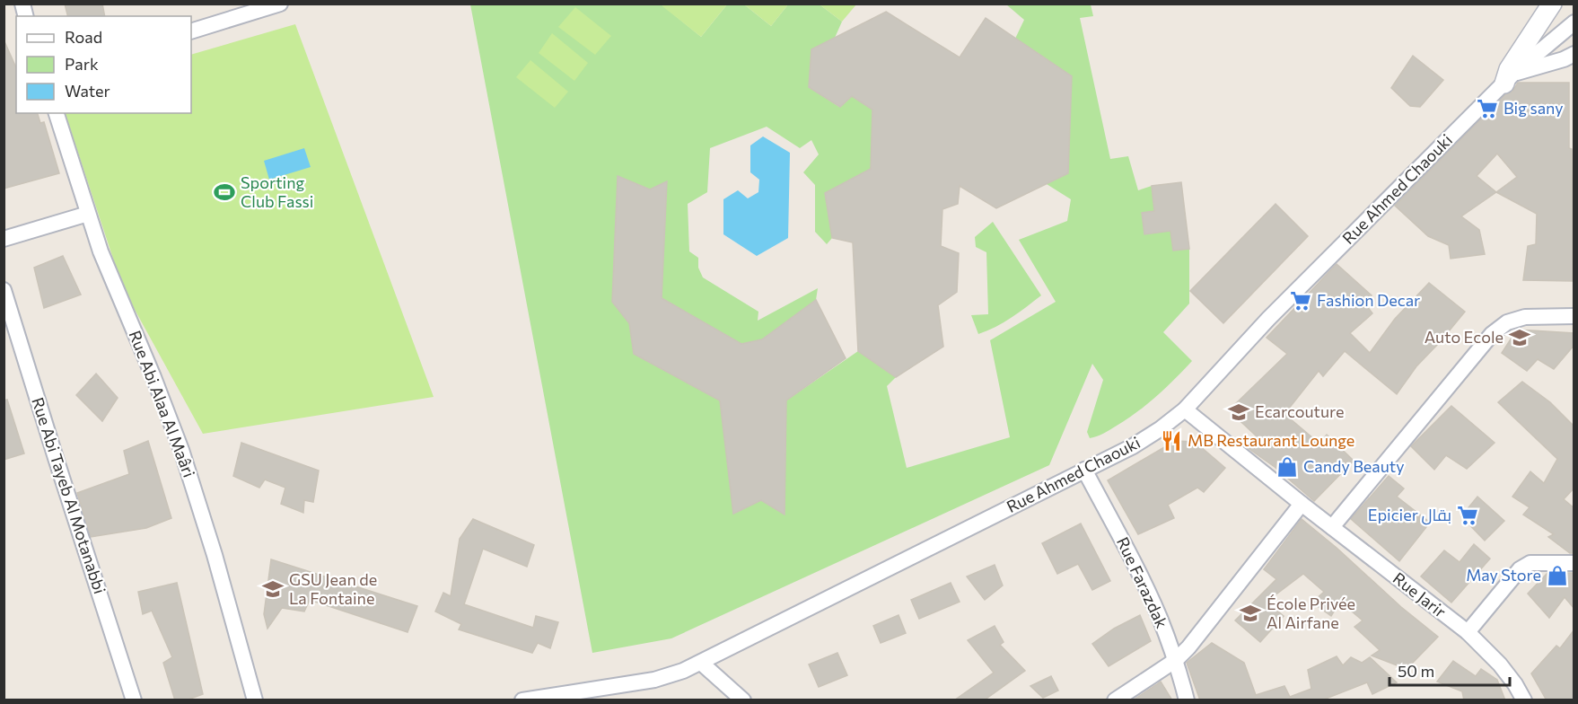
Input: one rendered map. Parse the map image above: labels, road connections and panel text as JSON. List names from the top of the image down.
{
  "streets": {
    "street": [
      "Rue Ahmed Chaouki",
      "Rue Abi Alaa Al Maâri",
      "Rue Abi Tayeb Al Motanabbi",
      "Rue Farazdak",
      "Rue Jarir"
    ]
  },
  "crossings": [
    ["Rue Ahmed Chaouki", "Rue Farazdak"],
    ["Rue Ahmed Chaouki", "Rue Jarir"]
  ],
  "places": {
    "supermarket": ["Big sany", "Fashion Decar", "Epicier بقال"],
    "sports": ["Sporting Club Fassi"],
    "school or university": [
      "Auto Ecole",
      "Ecarcouture",
      "GSU Jean de La Fontaine",
      "École Privée Al Airfane"
    ],
    "restaurant": ["MB Restaurant Lounge"],
    "shop": ["Candy Beauty", "May Store"]
  },
  "legend": ["Road", "Park", "Water"],
  "scale_bar": "50 m"
}
